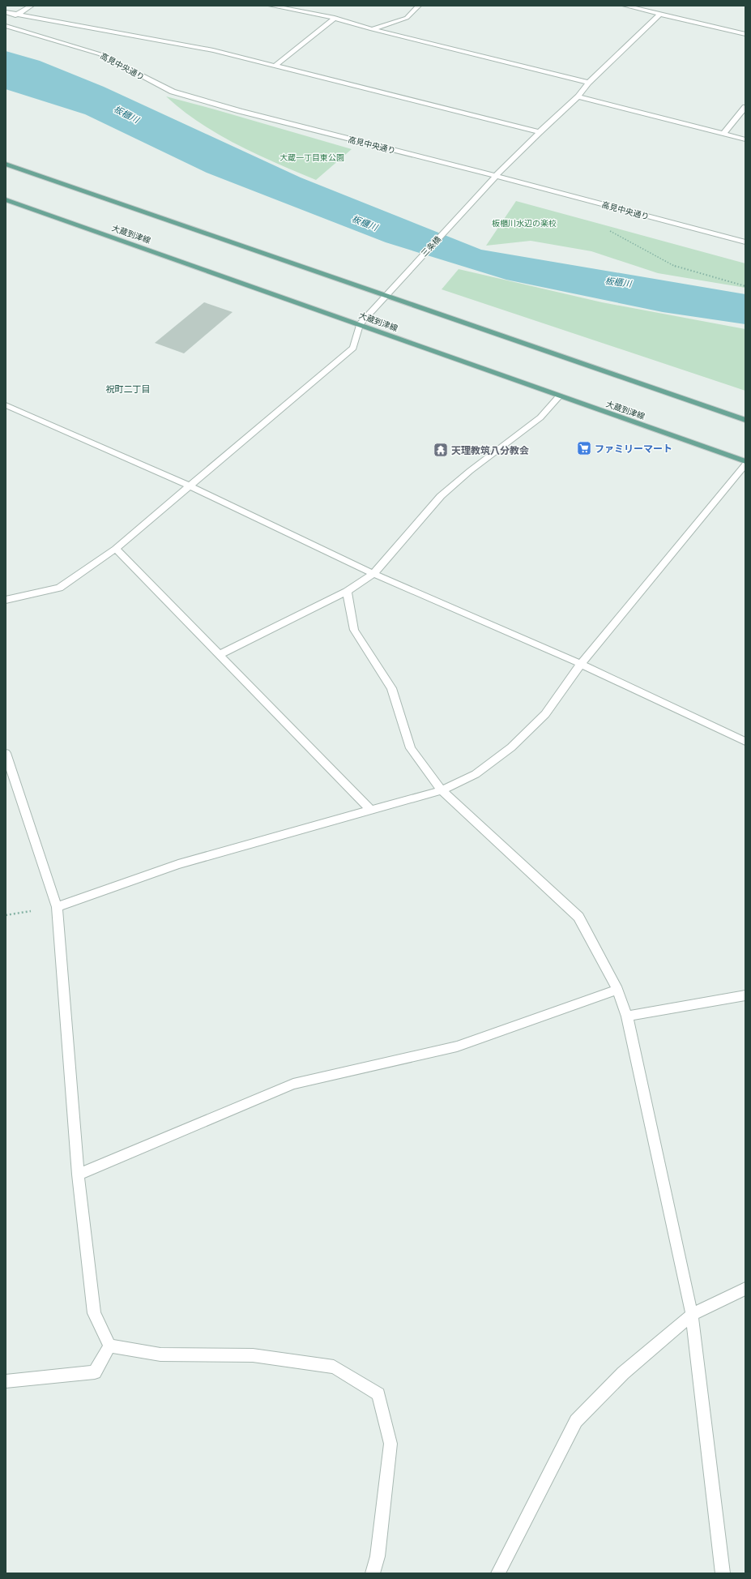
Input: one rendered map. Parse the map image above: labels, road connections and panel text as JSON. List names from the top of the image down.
{
  "streets": {
    "main road": ["大蔵到津線"],
    "street": ["高見中央通り", "三条橋"]
  },
  "crossings": [
    ["高見中央通り", "三条橋"],
    ["大蔵到津線", "三条橋"]
  ],
  "districts": ["祝町二丁目"],
  "water": ["板櫃川"],
  "parks": ["大蔵一丁目東公園", "板櫃川水辺の楽校"],
  "places": {
    "supermarket": ["ファミリーマート"],
    "temple": ["天理教筑八分教会"]
  }
}
